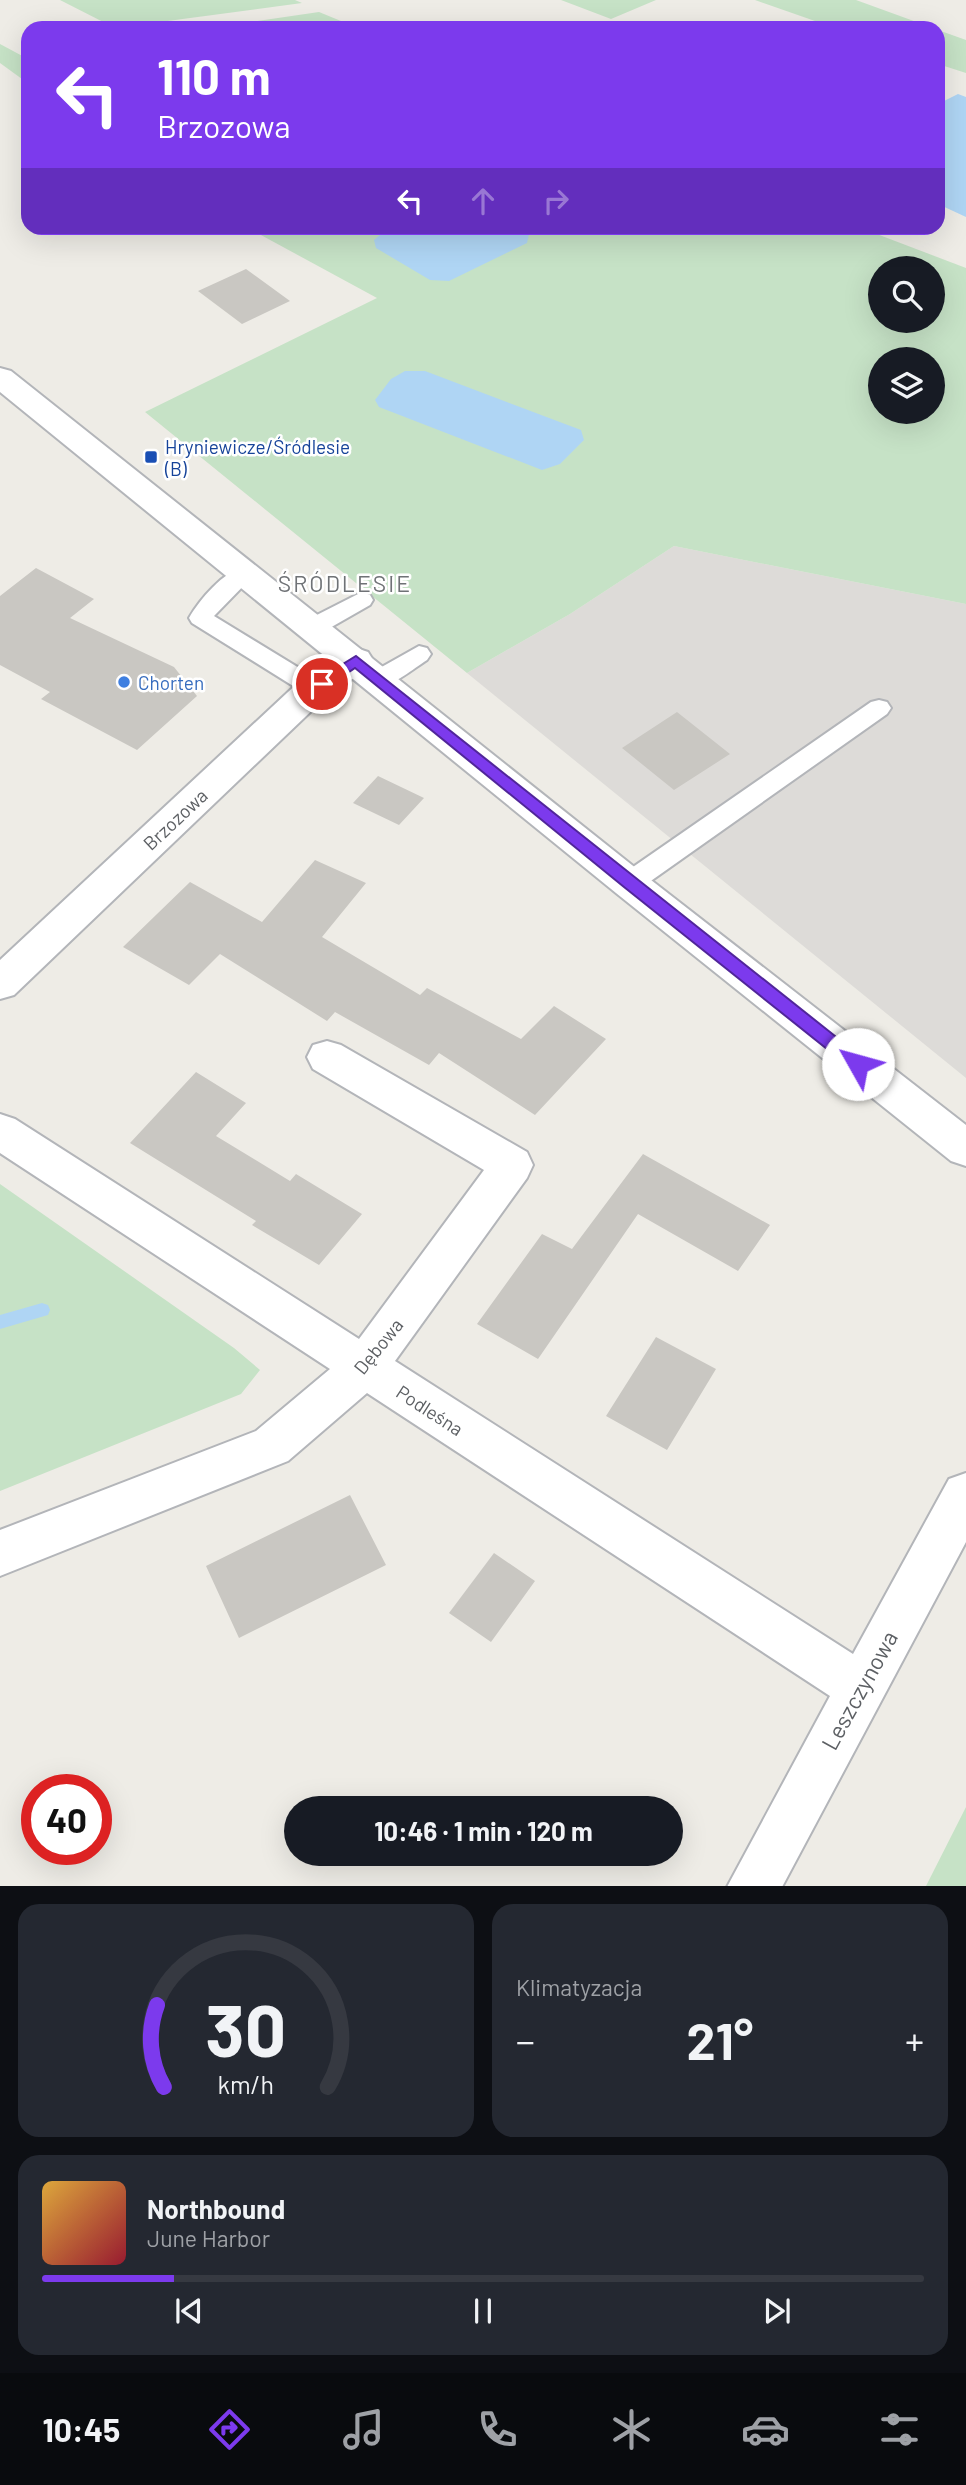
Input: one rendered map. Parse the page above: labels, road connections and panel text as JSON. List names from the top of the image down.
{
  "streets": {
    "street": [
      "Brzozowa",
      "Dębowa",
      "Podleśna",
      "Leszczynowa"
    ]
  },
  "crossings": [
    ["Dębowa", "Podleśna"],
    ["Podleśna", "Leszczynowa"]
  ],
  "districts": ["ŚRÓDLESIE"],
  "places": {
    "transit": ["Hryniewicze/Śródlesie (B)"],
    "other": ["Chorten"]
  },
  "page": {
    "turn": ["110 m", "Brzozowa"],
    "limit": "40",
    "trip": "10:46 · 1 min · 120 m",
    "tile": "Klimatyzacja",
    "heat": ["−", "21°", "+"],
    "song": ["Northbound", "June Harbor"],
    "tabs": "10:45",
    "gauge": ["30", "km/h"]
  }
}
